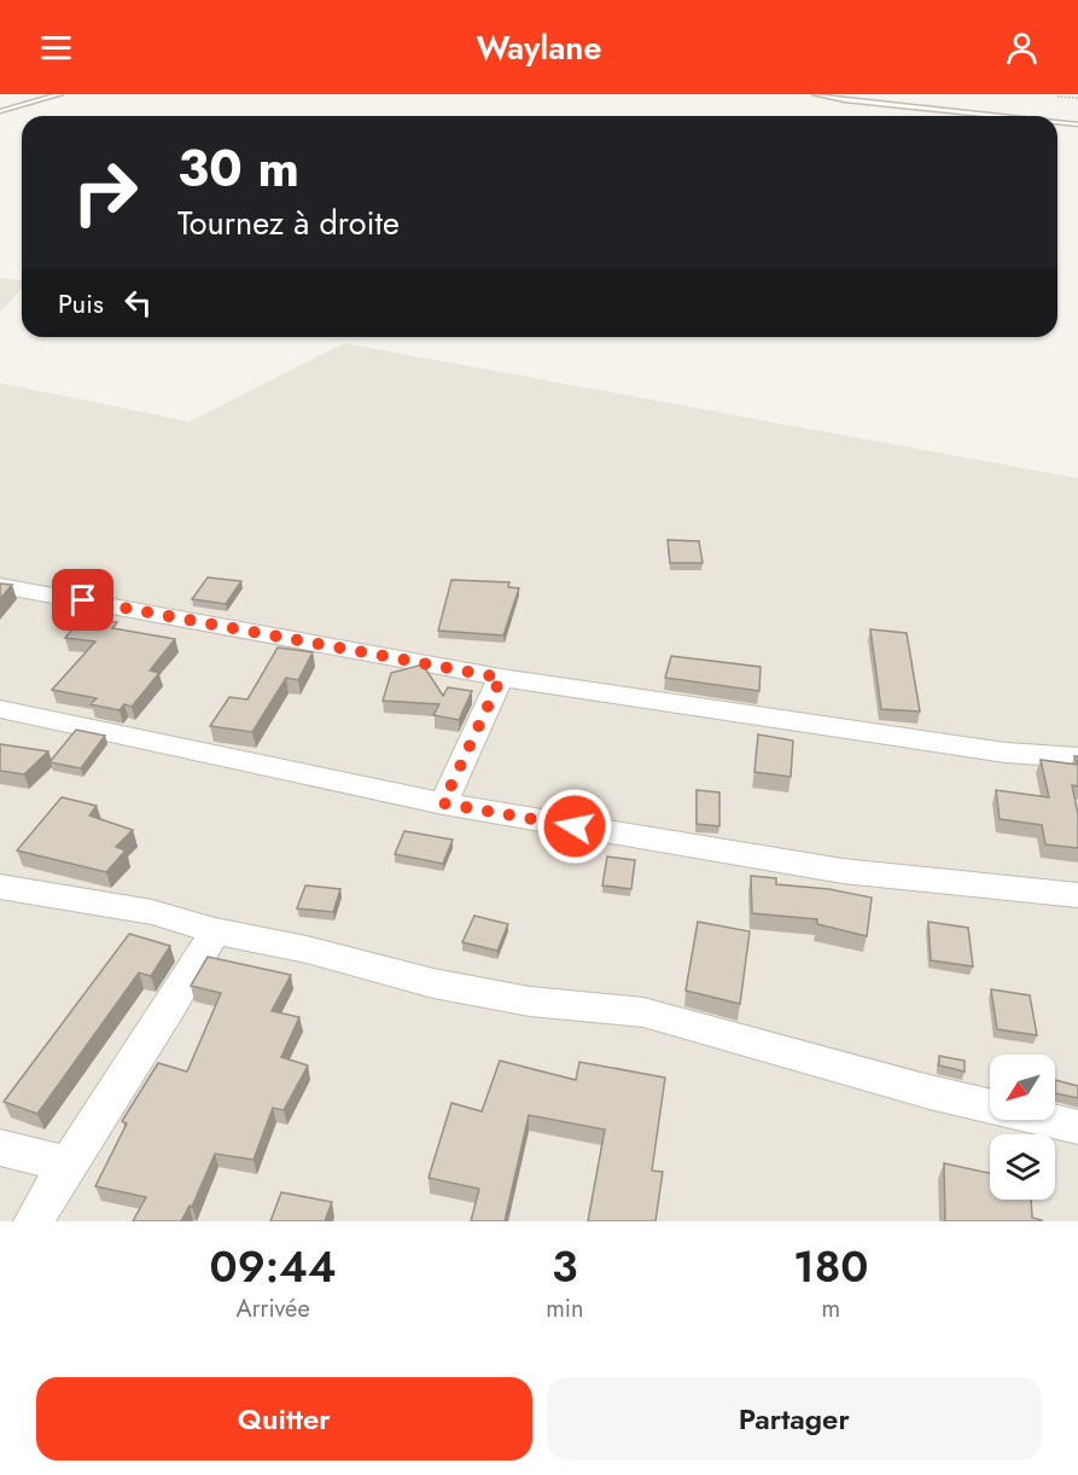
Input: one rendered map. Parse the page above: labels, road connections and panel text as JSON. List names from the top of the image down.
{
  "north": "bottom left",
  "page": {
    "header": "Waylane",
    "turn": ["30 m", "Tournez à droite"],
    "then": "Puis",
    "eta": [
      "09:44",
      "Arrivée",
      "3",
      "min",
      "180",
      "m"
    ],
    "buttons": ["Quitter", "Partager"]
  }
}
